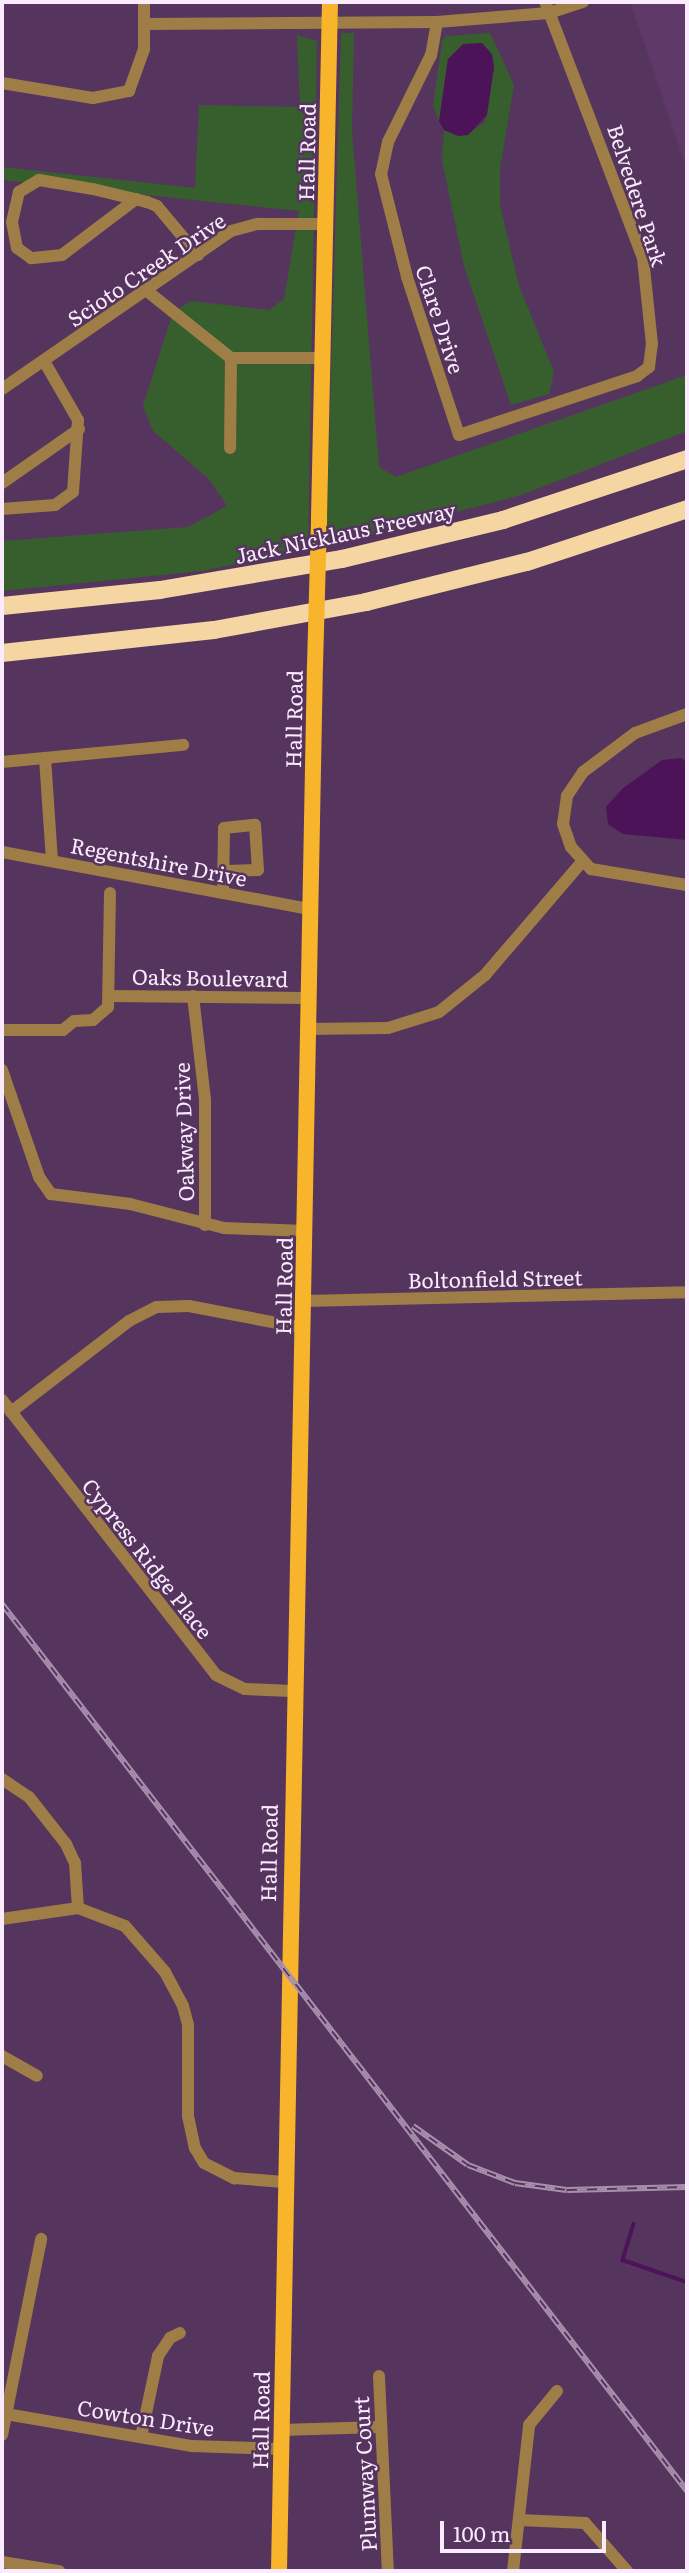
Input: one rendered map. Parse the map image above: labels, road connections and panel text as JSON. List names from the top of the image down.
{
  "streets": {
    "highway": ["Jack Nicklaus Freeway"],
    "main road": ["Hall Road"],
    "street": [
      "Belvedere Park",
      "Scioto Creek Drive",
      "Clare Drive",
      "Regentshire Drive",
      "Oaks Boulevard",
      "Oakway Drive",
      "Boltonfield Street",
      "Cypress Ridge Place",
      "Cowton Drive",
      "Plumway Court"
    ]
  },
  "crossings": [
    ["Hall Road", "Scioto Creek Drive"],
    ["Hall Road", "Regentshire Drive"],
    ["Hall Road", "Oaks Boulevard"],
    ["Hall Road", "Boltonfield Street"],
    ["Hall Road", "Cypress Ridge Place"],
    ["Hall Road", "Cowton Drive"],
    ["Belvedere Park", "Clare Drive"],
    ["Oaks Boulevard", "Oakway Drive"]
  ],
  "scale_bar": "100 m"
}
